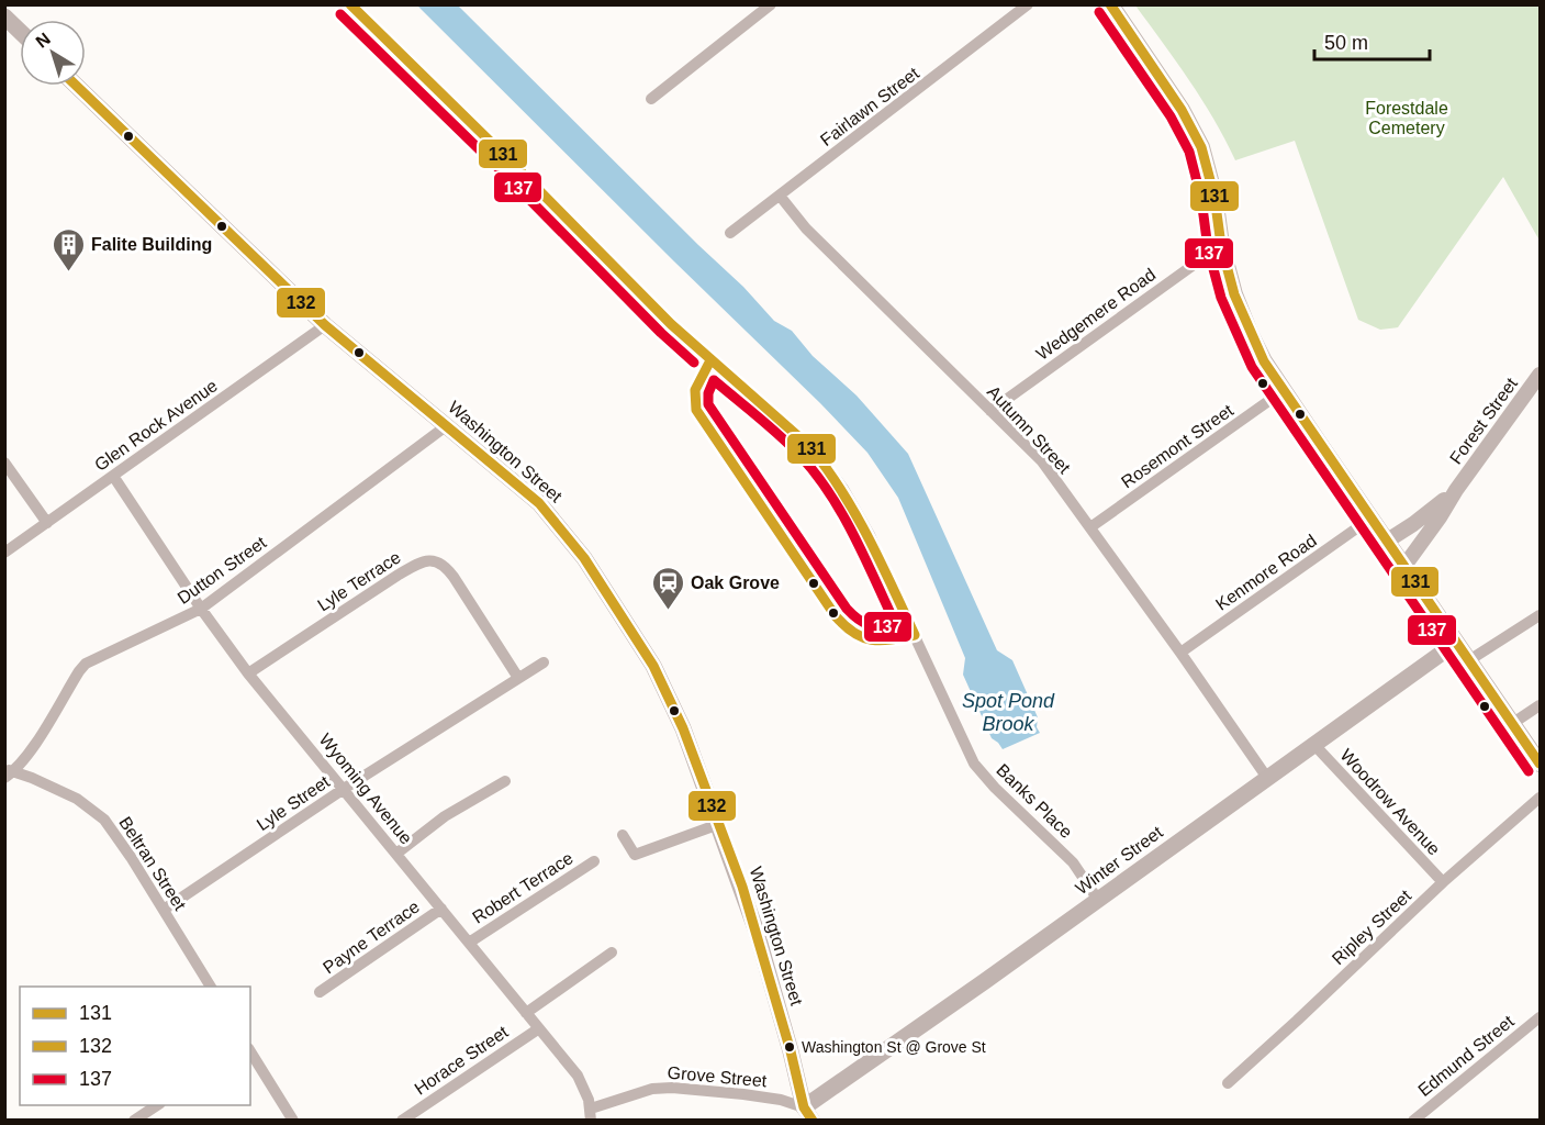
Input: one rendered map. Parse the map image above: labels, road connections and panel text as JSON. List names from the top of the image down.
{
  "streets": {
    "main road": ["Washington Street", "Winter Street"],
    "street": [
      "Fairlawn Street",
      "Wedgemere Road",
      "Forest Street",
      "Glen Rock Avenue",
      "Autumn Street",
      "Rosemont Street",
      "Dutton Street",
      "Kenmore Road",
      "Lyle Terrace",
      "Wyoming Avenue",
      "Banks Place",
      "Woodrow Avenue",
      "Lyle Street",
      "Beltran Street",
      "Robert Terrace",
      "Ripley Street",
      "Payne Terrace",
      "Edmund Street",
      "Horace Street",
      "Grove Street"
    ]
  },
  "crossings": [
    ["Fairlawn Street", "Autumn Street"],
    ["Wedgemere Road", "Autumn Street"],
    ["Glen Rock Avenue", "Washington Street"],
    ["Glen Rock Avenue", "Wyoming Avenue"],
    ["Autumn Street", "Rosemont Street"],
    ["Autumn Street", "Kenmore Road"],
    ["Autumn Street", "Winter Street"],
    ["Washington Street", "Dutton Street"],
    ["Washington Street", "Winter Street"],
    ["Washington Street", "Grove Street"],
    ["Dutton Street", "Wyoming Avenue"],
    ["Dutton Street", "Beltran Street"],
    ["Lyle Terrace", "Wyoming Avenue"],
    ["Lyle Terrace", "Lyle Street"],
    ["Wyoming Avenue", "Lyle Street"],
    ["Wyoming Avenue", "Robert Terrace"],
    ["Wyoming Avenue", "Payne Terrace"],
    ["Wyoming Avenue", "Horace Street"],
    ["Wyoming Avenue", "Grove Street"],
    ["Banks Place", "Winter Street"],
    ["Woodrow Avenue", "Winter Street"],
    ["Woodrow Avenue", "Ripley Street"],
    ["Lyle Street", "Beltran Street"],
    ["Winter Street", "Grove Street"]
  ],
  "water": ["Spot Pond Brook"],
  "parks": ["Forestdale Cemetery"],
  "places": {
    "building": ["Falite Building"],
    "station": ["Oak Grove"],
    "other": ["Washington St @ Grove St"]
  },
  "lines": ["transit line 131", "transit line 137", "transit line 132"],
  "legend": ["131", "132", "137"],
  "scale_bar": "50 m",
  "north": "top left"
}
